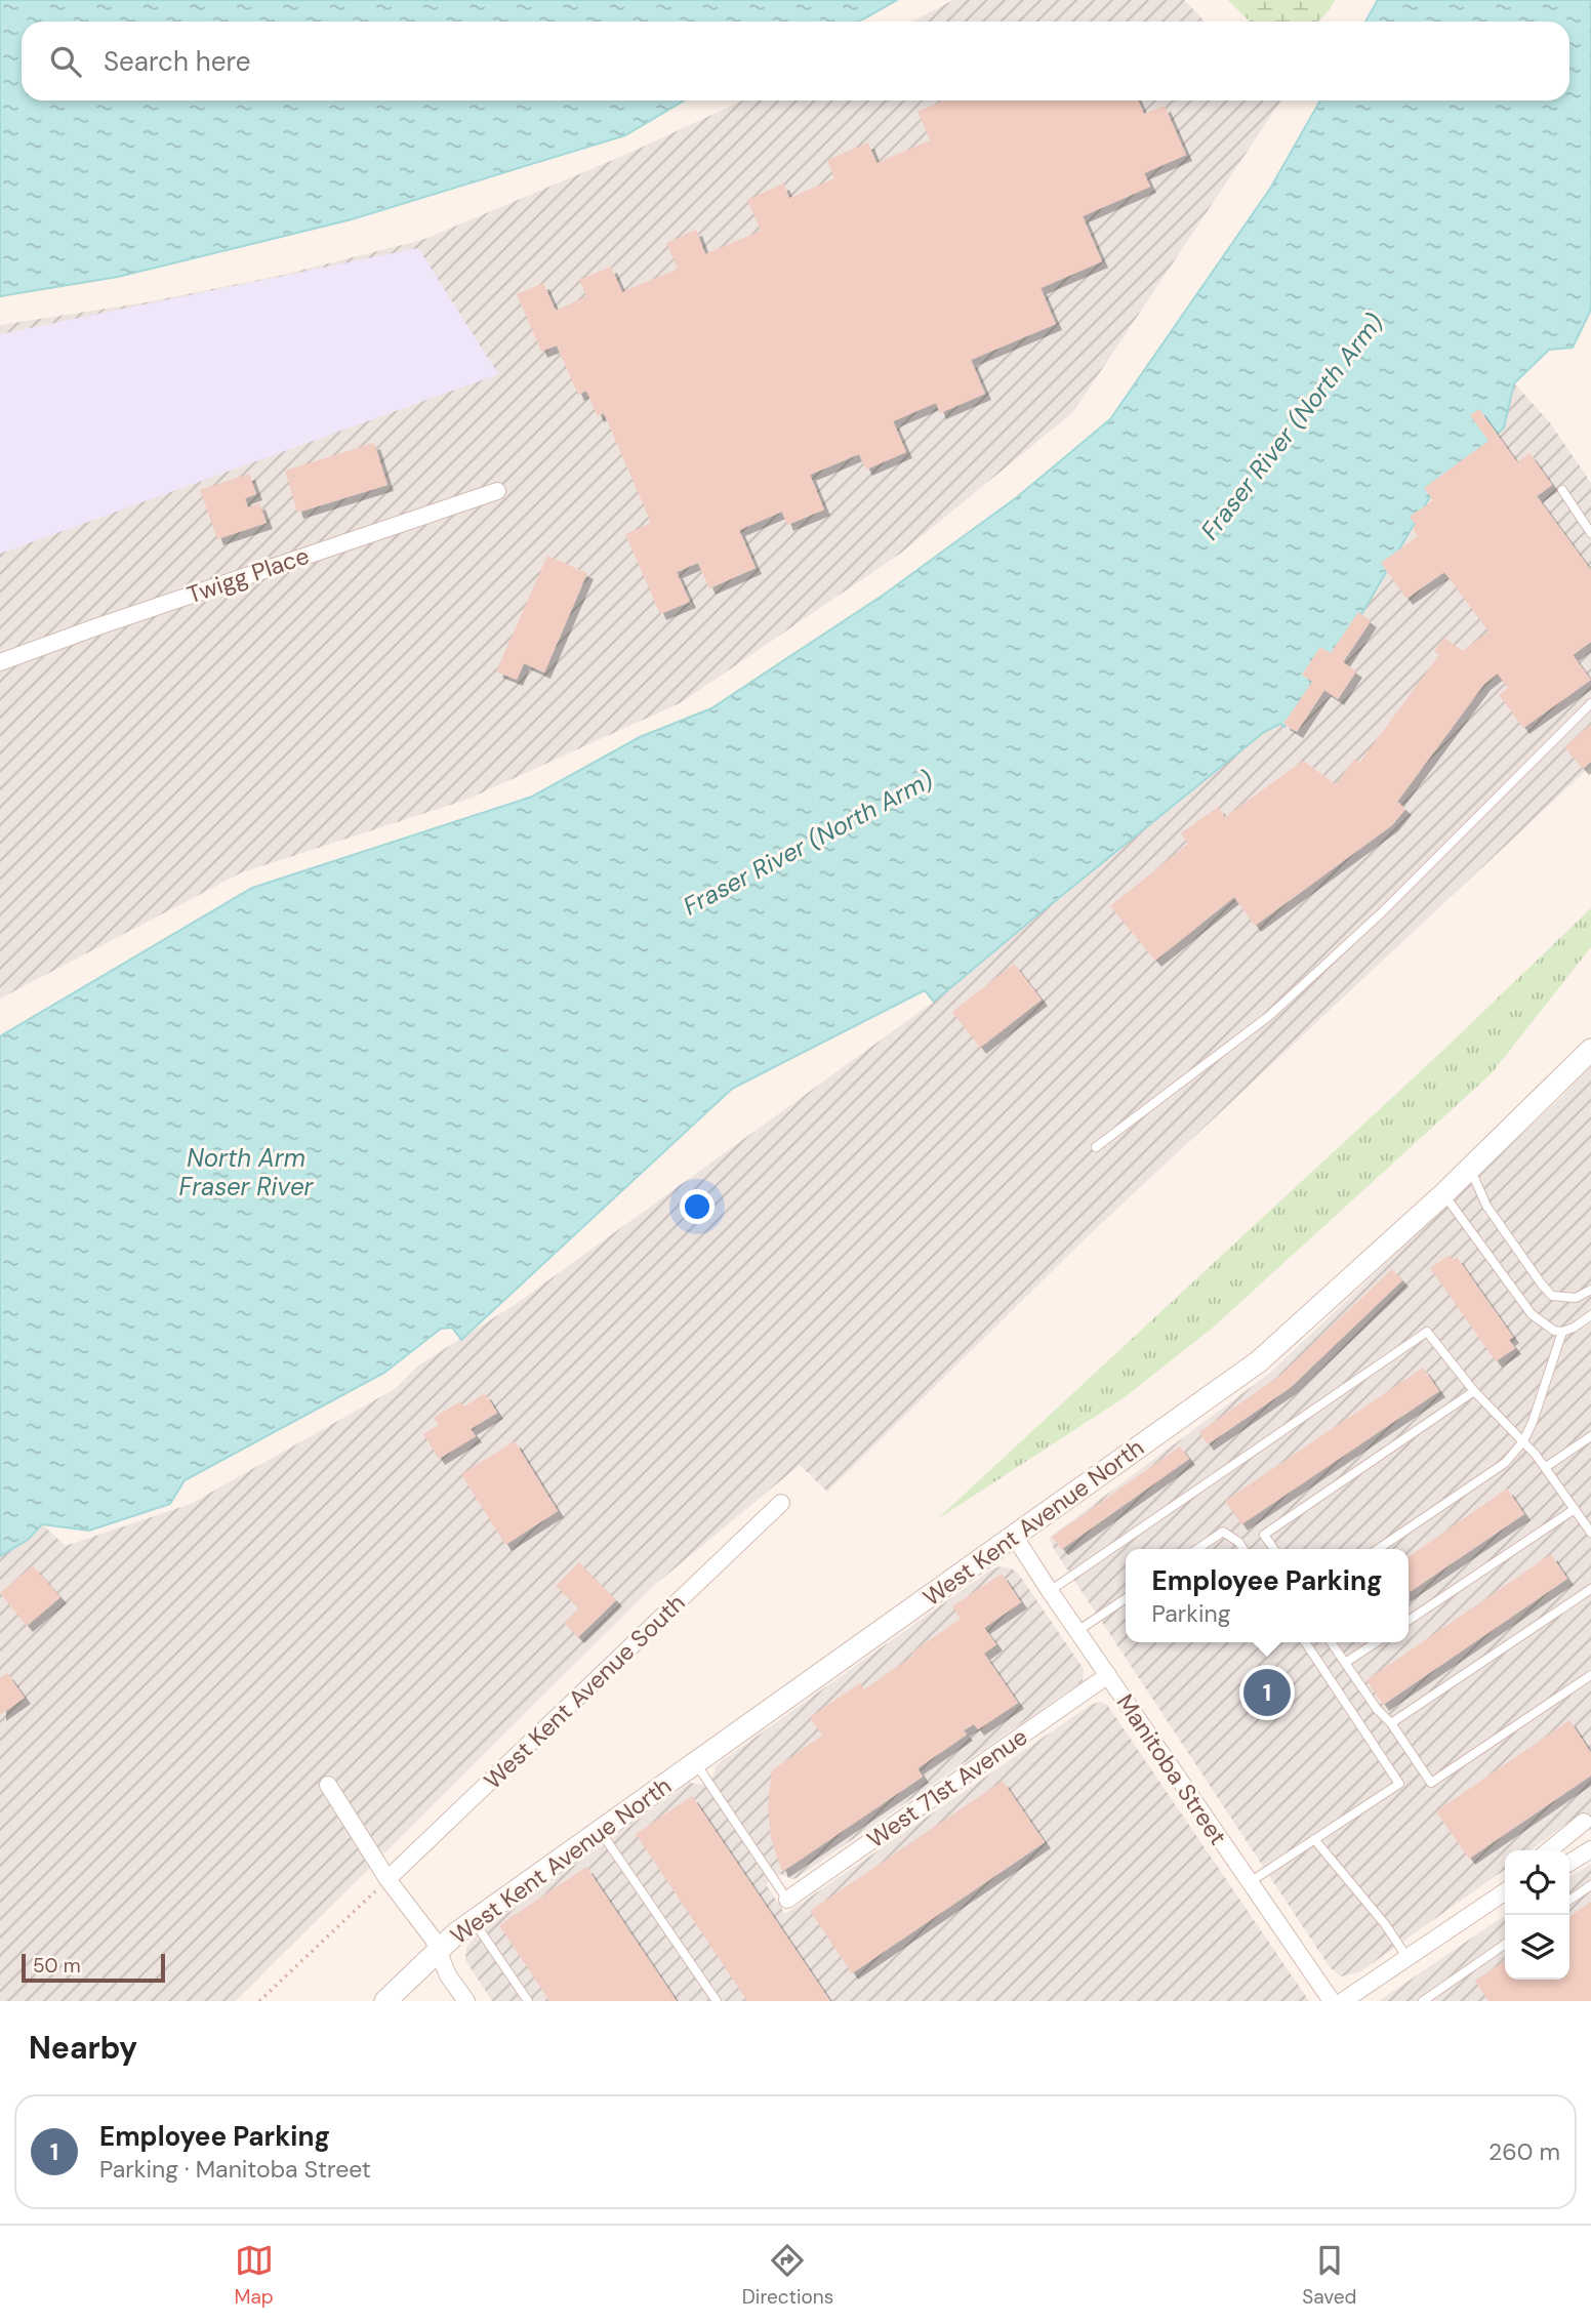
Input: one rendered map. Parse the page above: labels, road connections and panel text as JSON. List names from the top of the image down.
{
  "streets": {
    "street": [
      "Twigg Place",
      "West Kent Avenue North",
      "West Kent Avenue South",
      "Manitoba Street",
      "West 71st Avenue"
    ]
  },
  "crossings": [
    ["West Kent Avenue North", "Manitoba Street"],
    ["Manitoba Street", "West 71st Avenue"]
  ],
  "water": ["Fraser River (North Arm)", "North Arm Fraser River"],
  "scale_bar": "50 m",
  "page": {
    "search": "Search here",
    "popup": ["Employee Parking", "Parking"],
    "pins": "1",
    "scale": "50 m",
    "heading": "Nearby",
    "list": [
      {
        "mark": "1",
        "name": "Employee Parking",
        "note": "Parking · Manitoba Street",
        "value": "260 m"
      }
    ],
    "nav": ["Map", "Directions", "Saved"]
  }
}
